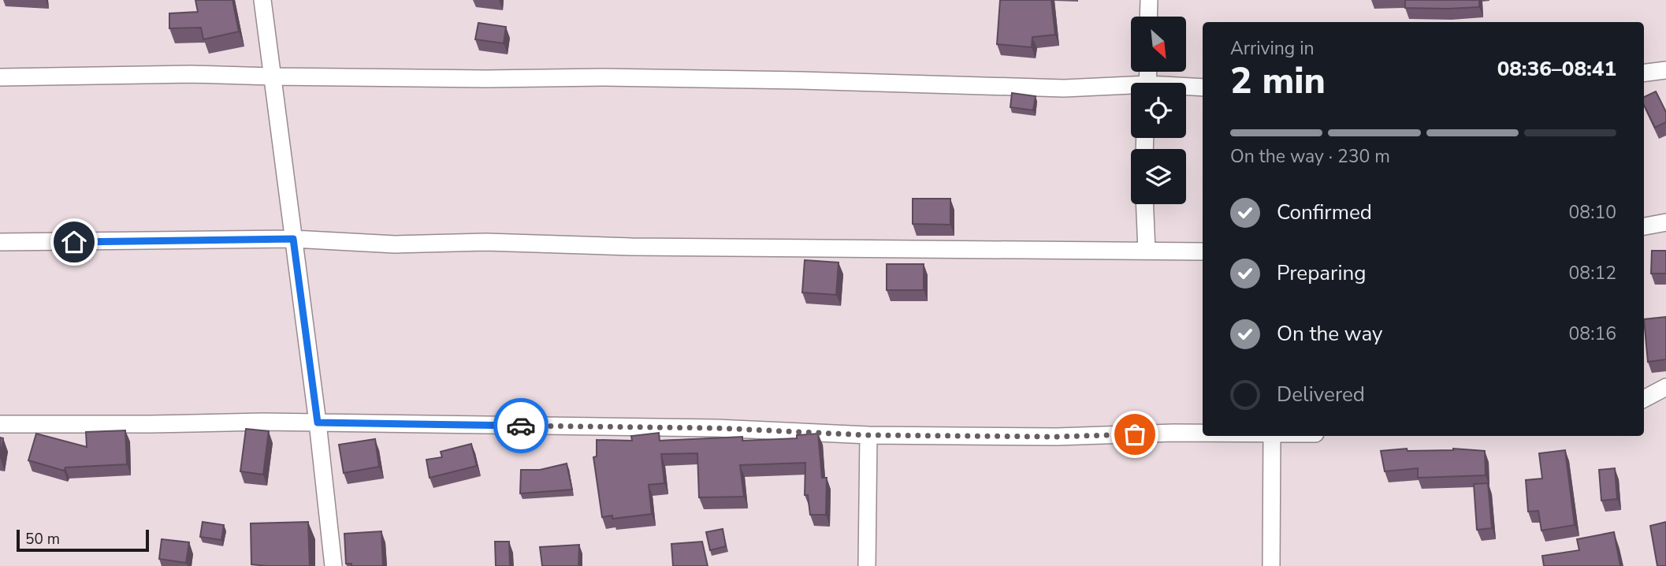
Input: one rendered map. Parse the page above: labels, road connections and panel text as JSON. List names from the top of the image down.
{
  "scale_bar": "50 m",
  "north": "bottom right",
  "page": {
    "heading": ["2 min", "Arriving in", "08:36–08:41"],
    "bar": "On the way · 230 m",
    "list": [
      ["Confirmed", "08:10"],
      ["Preparing", "08:12"],
      ["On the way", "08:16"],
      "Delivered"
    ],
    "scale": "50 m"
  }
}
